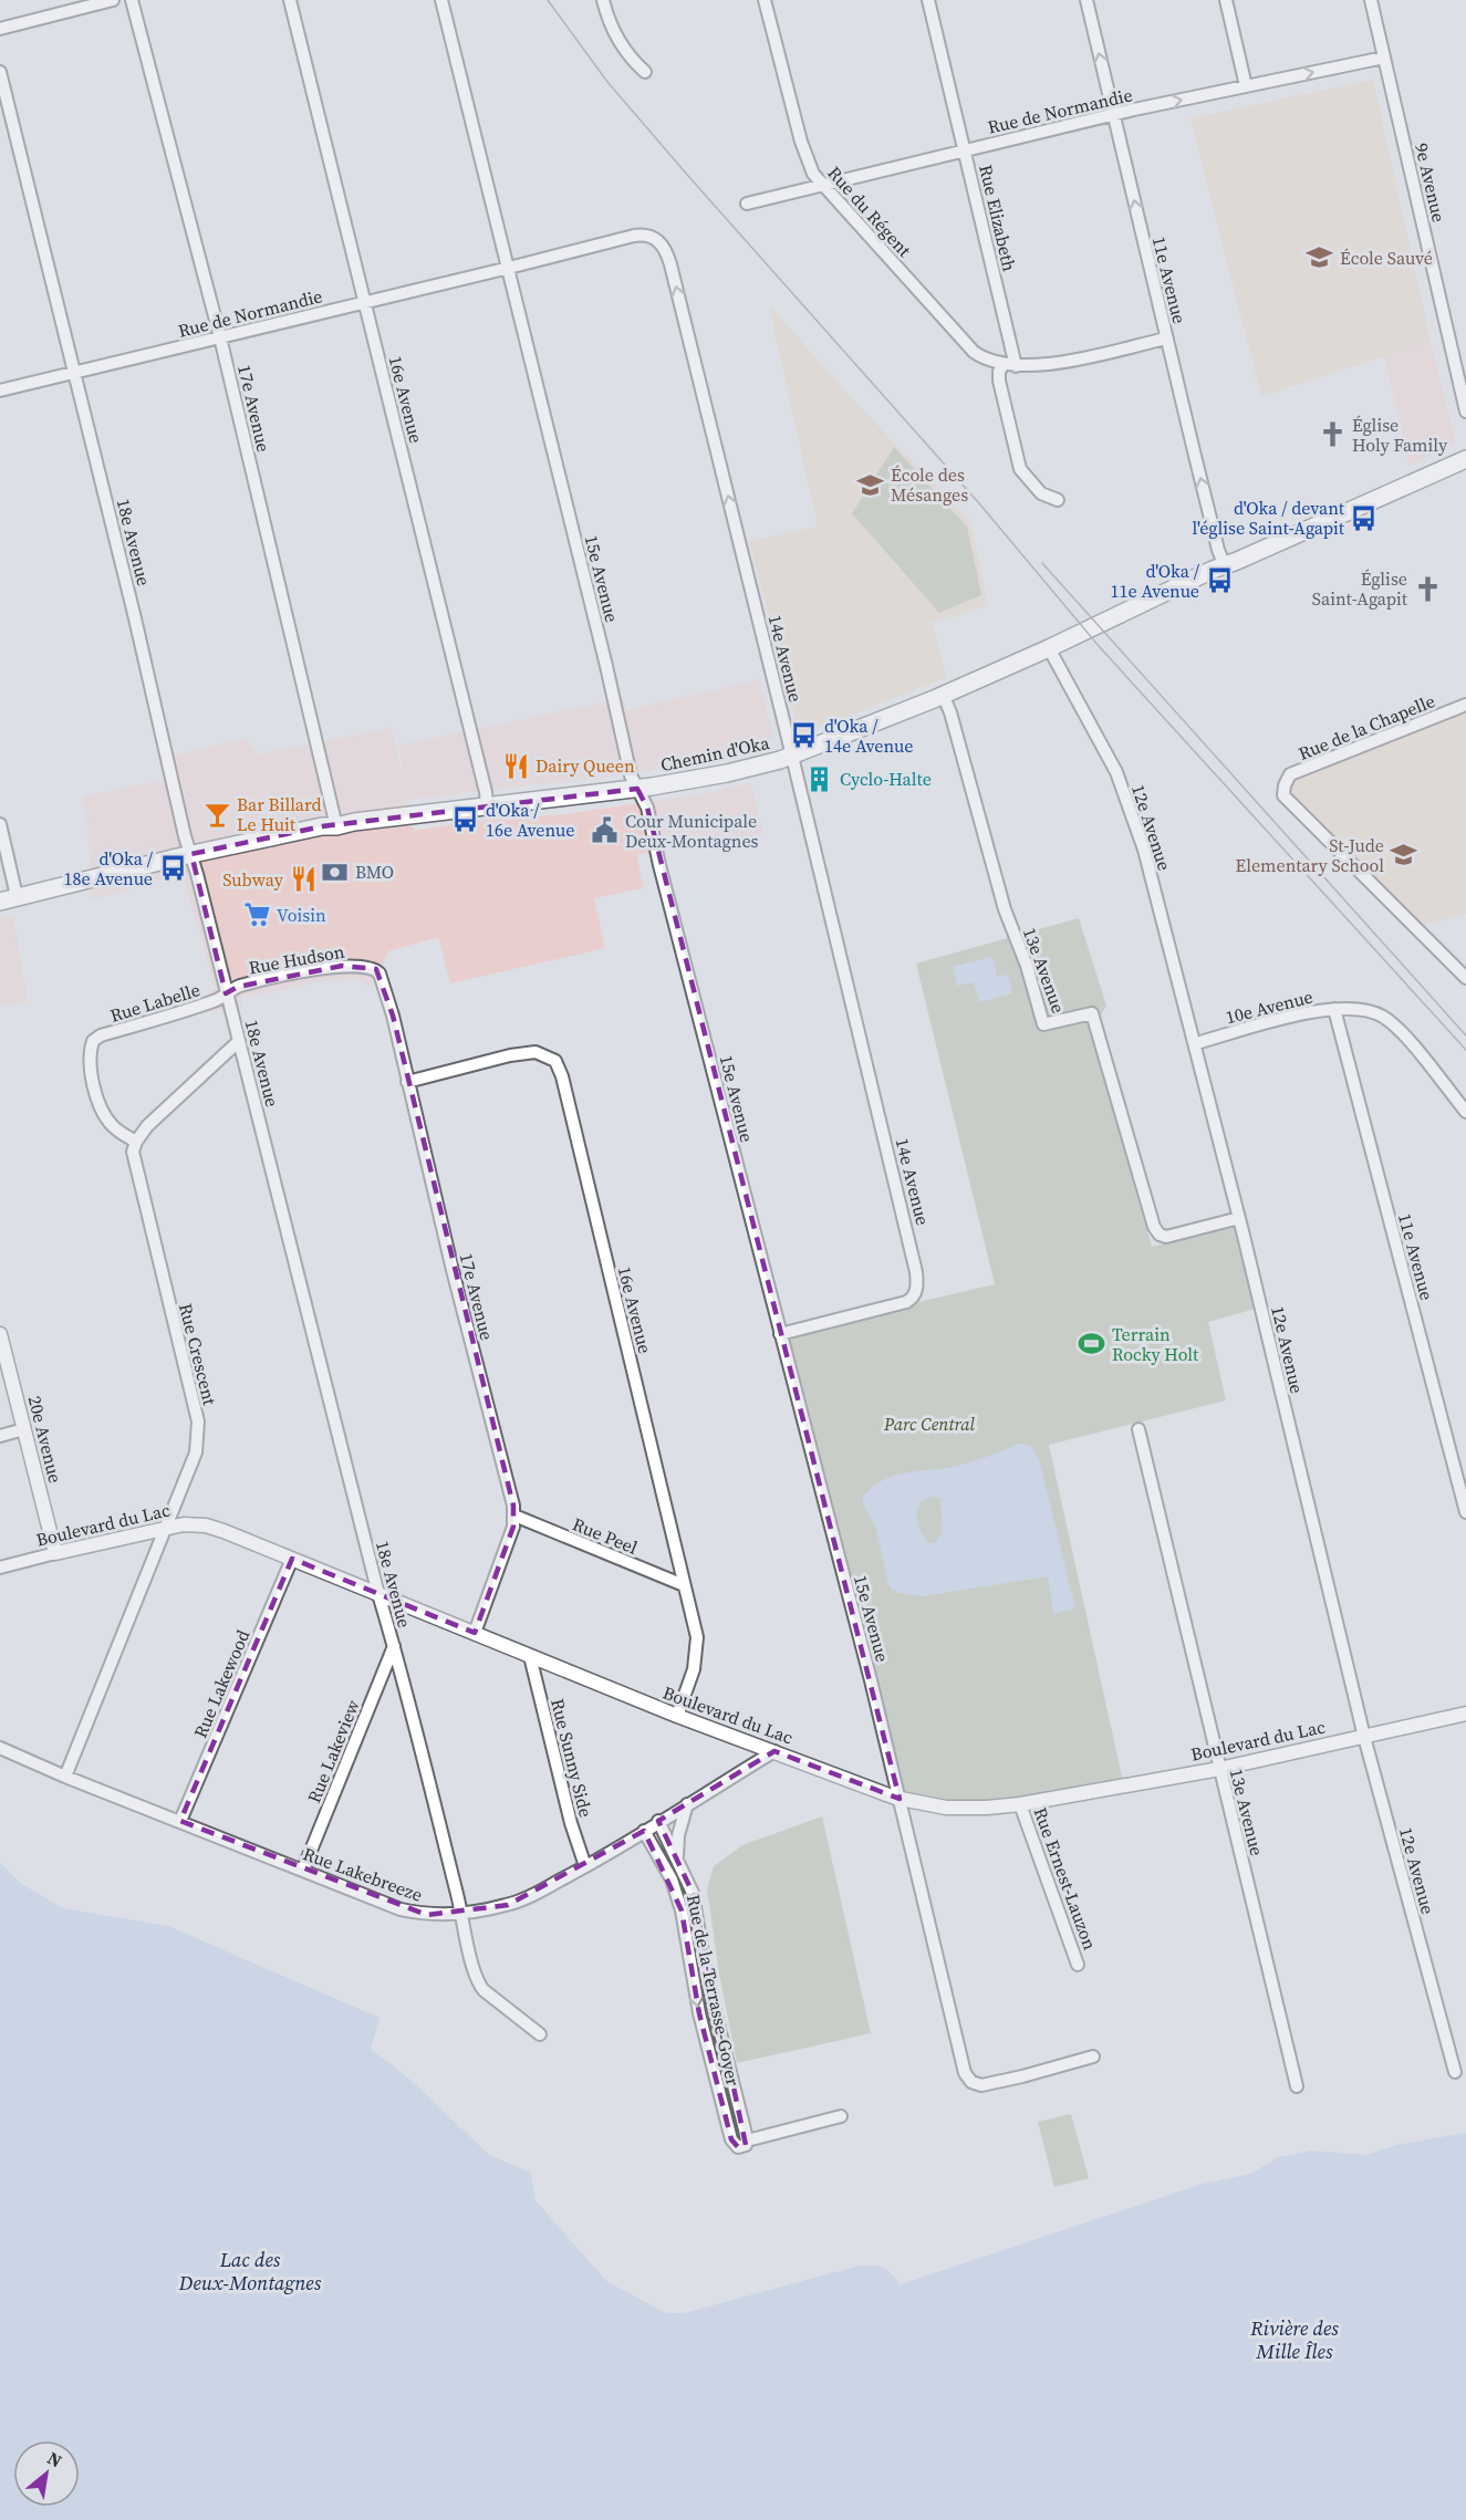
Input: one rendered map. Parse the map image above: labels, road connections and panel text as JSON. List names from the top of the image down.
{
  "streets": {
    "main road": ["Chemin d'Oka"],
    "street": [
      "Rue de Normandie",
      "9e Avenue",
      "Rue du Régent",
      "Rue Elizabeth",
      "11e Avenue",
      "16e Avenue",
      "17e Avenue",
      "18e Avenue",
      "15e Avenue",
      "14e Avenue",
      "Rue de la Chapelle",
      "12e Avenue",
      "Rue Hudson",
      "13e Avenue",
      "Rue Labelle",
      "10e Avenue",
      "Rue Crescent",
      "20e Avenue",
      "Boulevard du Lac",
      "Rue Peel",
      "Rue Lakewood",
      "Rue Lakeview",
      "Rue Sunny Side",
      "Rue Lakebreeze",
      "Rue Ernest-Lauzon",
      "Rue de la Terrasse-Goyer"
    ]
  },
  "crossings": [
    ["Rue de Normandie", "9e Avenue"],
    ["Rue de Normandie", "Rue du Régent"],
    ["Rue de Normandie", "Rue Elizabeth"],
    ["Rue de Normandie", "11e Avenue"],
    ["Rue de Normandie", "16e Avenue"],
    ["Rue de Normandie", "17e Avenue"],
    ["Rue de Normandie", "18e Avenue"],
    ["Rue de Normandie", "15e Avenue"],
    ["Rue de Normandie", "14e Avenue"],
    ["Rue du Régent", "Rue Elizabeth"],
    ["11e Avenue", "Chemin d'Oka"],
    ["11e Avenue", "10e Avenue"],
    ["16e Avenue", "17e Avenue"],
    ["16e Avenue", "Chemin d'Oka"],
    ["16e Avenue", "Boulevard du Lac"],
    ["16e Avenue", "Rue Peel"],
    ["17e Avenue", "Chemin d'Oka"],
    ["17e Avenue", "Rue Hudson"],
    ["17e Avenue", "Boulevard du Lac"],
    ["17e Avenue", "Rue Peel"],
    ["18e Avenue", "Chemin d'Oka"],
    ["18e Avenue", "Rue Hudson"],
    ["18e Avenue", "Rue Labelle"],
    ["18e Avenue", "Boulevard du Lac"],
    ["18e Avenue", "Rue Lakeview"],
    ["18e Avenue", "Rue Lakebreeze"],
    ["15e Avenue", "14e Avenue"],
    ["15e Avenue", "Chemin d'Oka"],
    ["15e Avenue", "Boulevard du Lac"],
    ["14e Avenue", "Chemin d'Oka"],
    ["Chemin d'Oka", "12e Avenue"],
    ["Chemin d'Oka", "13e Avenue"],
    ["12e Avenue", "13e Avenue"],
    ["12e Avenue", "10e Avenue"],
    ["12e Avenue", "Boulevard du Lac"],
    ["Rue Hudson", "Rue Labelle"],
    ["13e Avenue", "Boulevard du Lac"],
    ["Rue Labelle", "Rue Crescent"],
    ["Rue Crescent", "Boulevard du Lac"],
    ["Rue Crescent", "Rue Lakebreeze"],
    ["20e Avenue", "Boulevard du Lac"],
    ["Boulevard du Lac", "Rue Lakewood"],
    ["Boulevard du Lac", "Rue Sunny Side"],
    ["Boulevard du Lac", "Rue Lakebreeze"],
    ["Boulevard du Lac", "Rue Ernest-Lauzon"],
    ["Rue Lakewood", "Rue Lakebreeze"],
    ["Rue Lakeview", "Rue Lakebreeze"],
    ["Rue Sunny Side", "Rue Lakebreeze"],
    ["Rue Lakebreeze", "Rue de la Terrasse-Goyer"]
  ],
  "one_way": ["11e Avenue", "14e Avenue"],
  "water": ["Lac des Deux-Montagnes", "Rivière des Mille Îles"],
  "parks": ["Parc Central"],
  "places": {
    "school or university": ["École Sauvé", "École des Mésanges", "St-Jude Elementary School"],
    "church": ["Église Holy Family", "Église Saint-Agapit"],
    "bus stop": [
      "d'Oka / devant l'église Saint-Agapit",
      "d'Oka / 11e Avenue",
      "d'Oka / 14e Avenue",
      "d'Oka / 16e Avenue",
      "d'Oka / 18e Avenue"
    ],
    "restaurant": ["Dairy Queen", "Subway"],
    "building": ["Cyclo-Halte"],
    "bar": ["Bar Billard Le Huit"],
    "public building": ["Cour Municipale Deux-Montagnes"],
    "bank": ["BMO"],
    "supermarket": ["Voisin"],
    "sports": ["Terrain Rocky Holt"]
  },
  "north": "top right"
}
